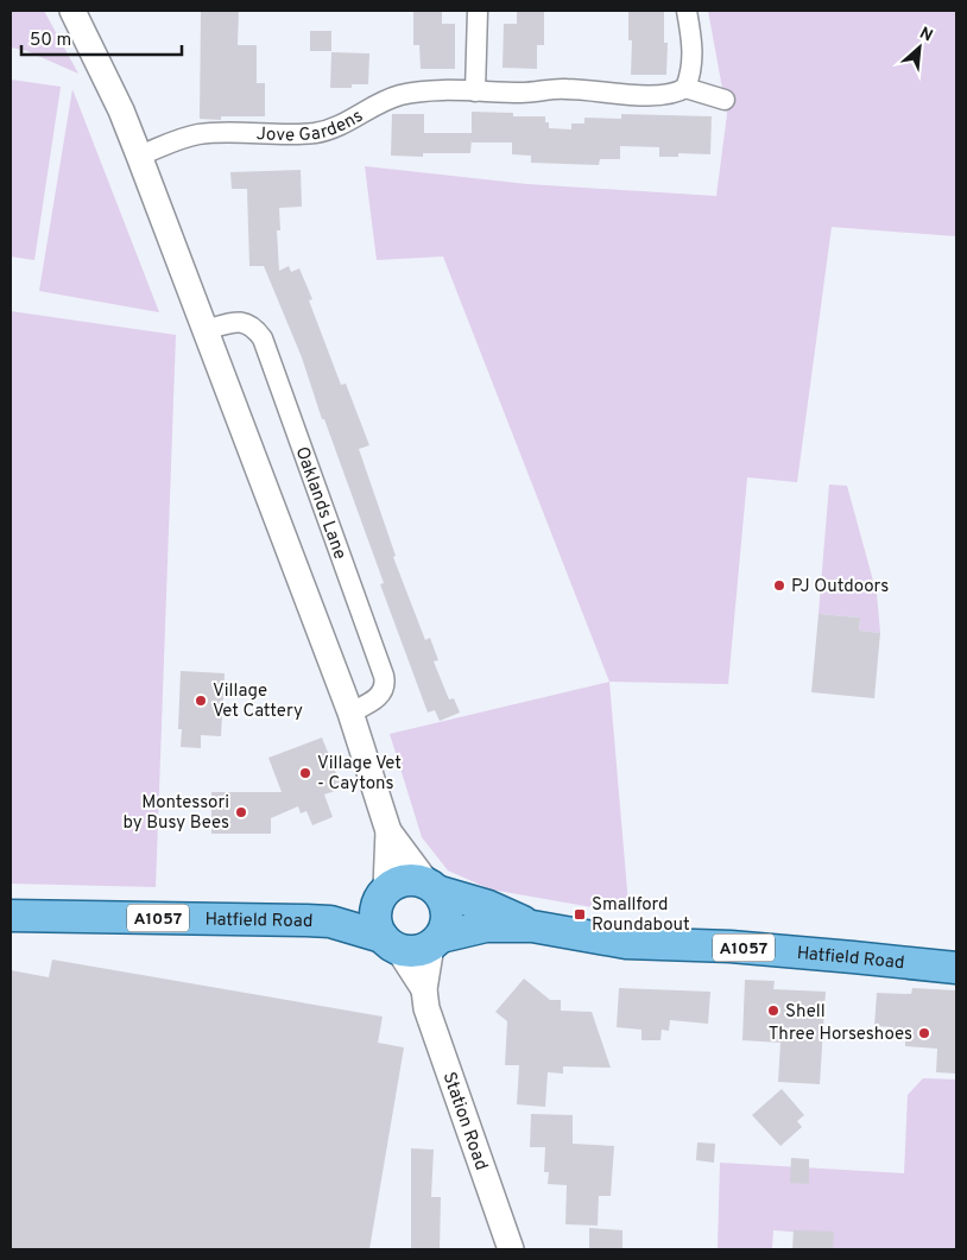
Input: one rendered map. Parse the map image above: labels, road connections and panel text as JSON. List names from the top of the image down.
{
  "streets": {
    "main road": ["A1057", "Hatfield Road"],
    "street": ["Jove Gardens", "Oaklands Lane", "Station Road"]
  },
  "crossings": [
    ["Hatfield Road", "Station Road"]
  ],
  "places": {
    "other": [
      "PJ Outdoors",
      "Village Vet Cattery",
      "Village Vet - Caytons",
      "Montessori by Busy Bees",
      "Shell",
      "Three Horseshoes"
    ],
    "transit": ["Smallford Roundabout"]
  },
  "scale_bar": "50 m",
  "north": "top right"
}
